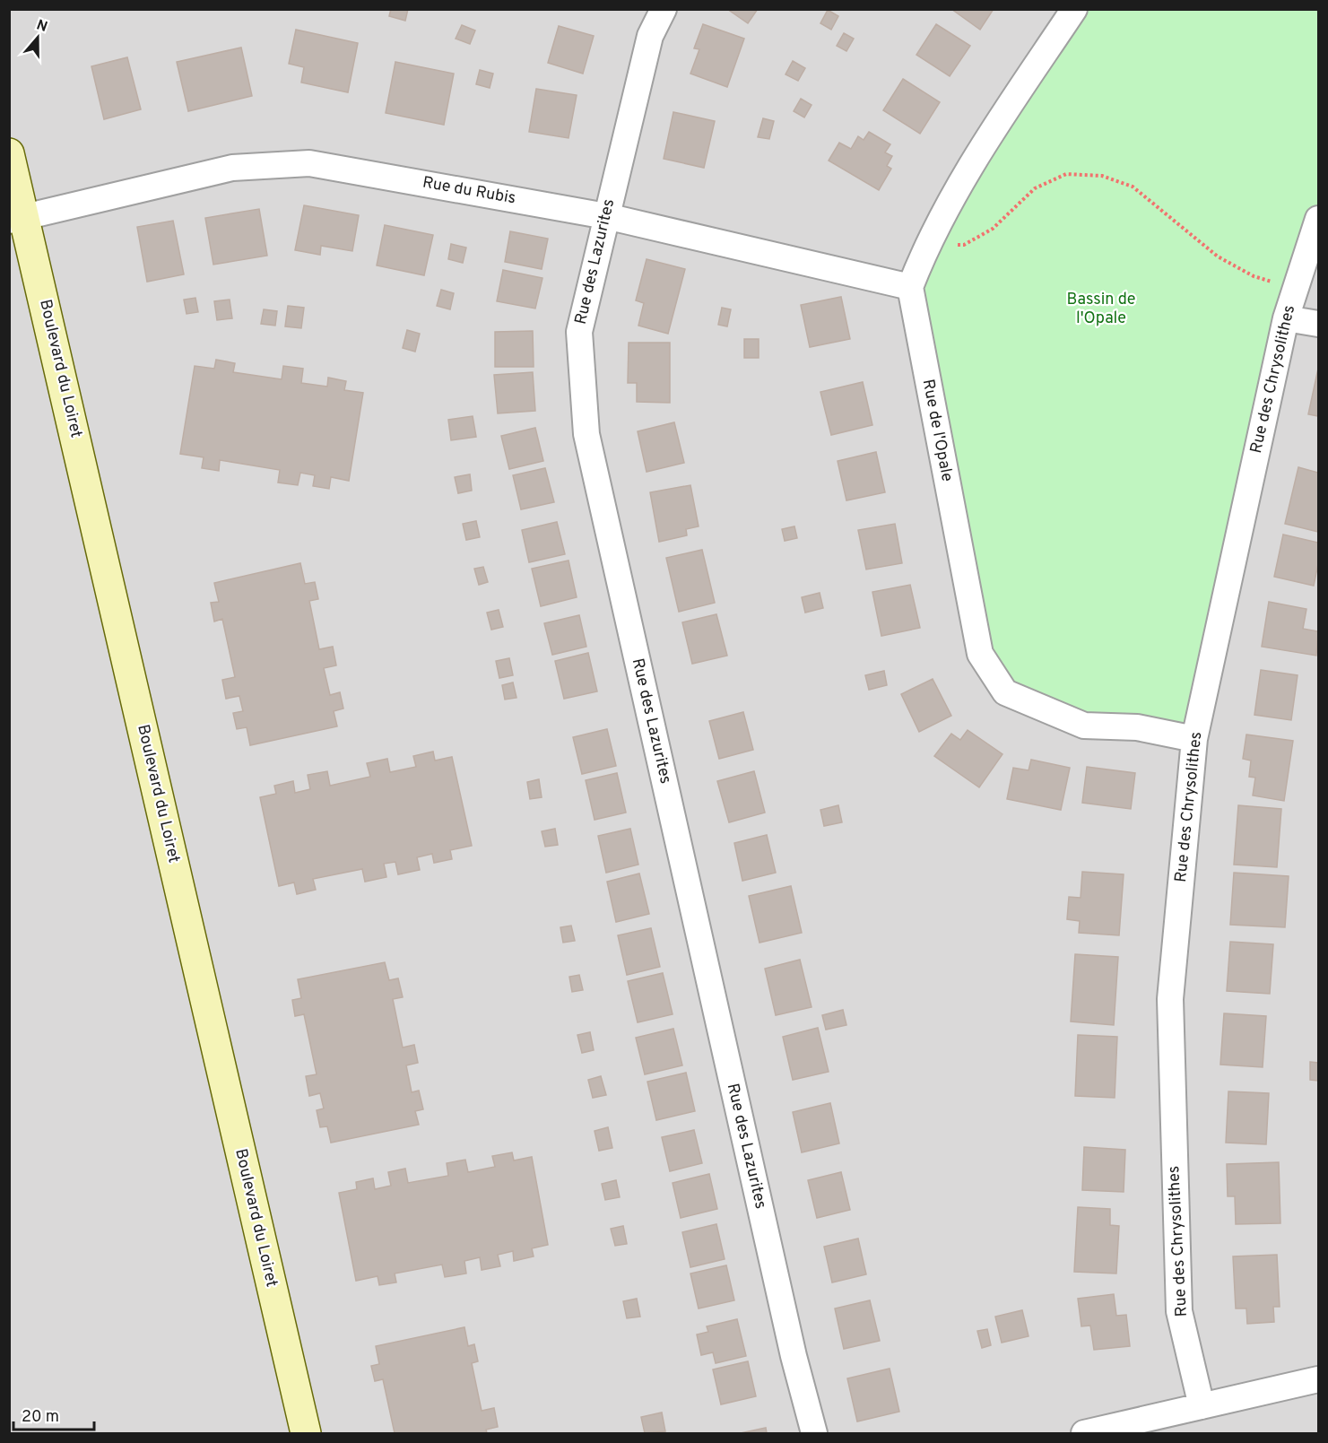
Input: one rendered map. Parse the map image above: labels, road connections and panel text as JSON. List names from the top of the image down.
{
  "streets": {
    "street": [
      "Rue du Rubis",
      "Rue des Lazurites",
      "Boulevard du Loiret",
      "Rue des Chrysolithes",
      "Rue de l'Opale"
    ]
  },
  "crossings": [
    ["Rue du Rubis", "Rue des Lazurites"],
    ["Rue du Rubis", "Boulevard du Loiret"],
    ["Rue du Rubis", "Rue de l'Opale"],
    ["Rue des Chrysolithes", "Rue de l'Opale"]
  ],
  "parks": ["Bassin de l'Opale"],
  "scale_bar": "20 m",
  "north": "top"
}
